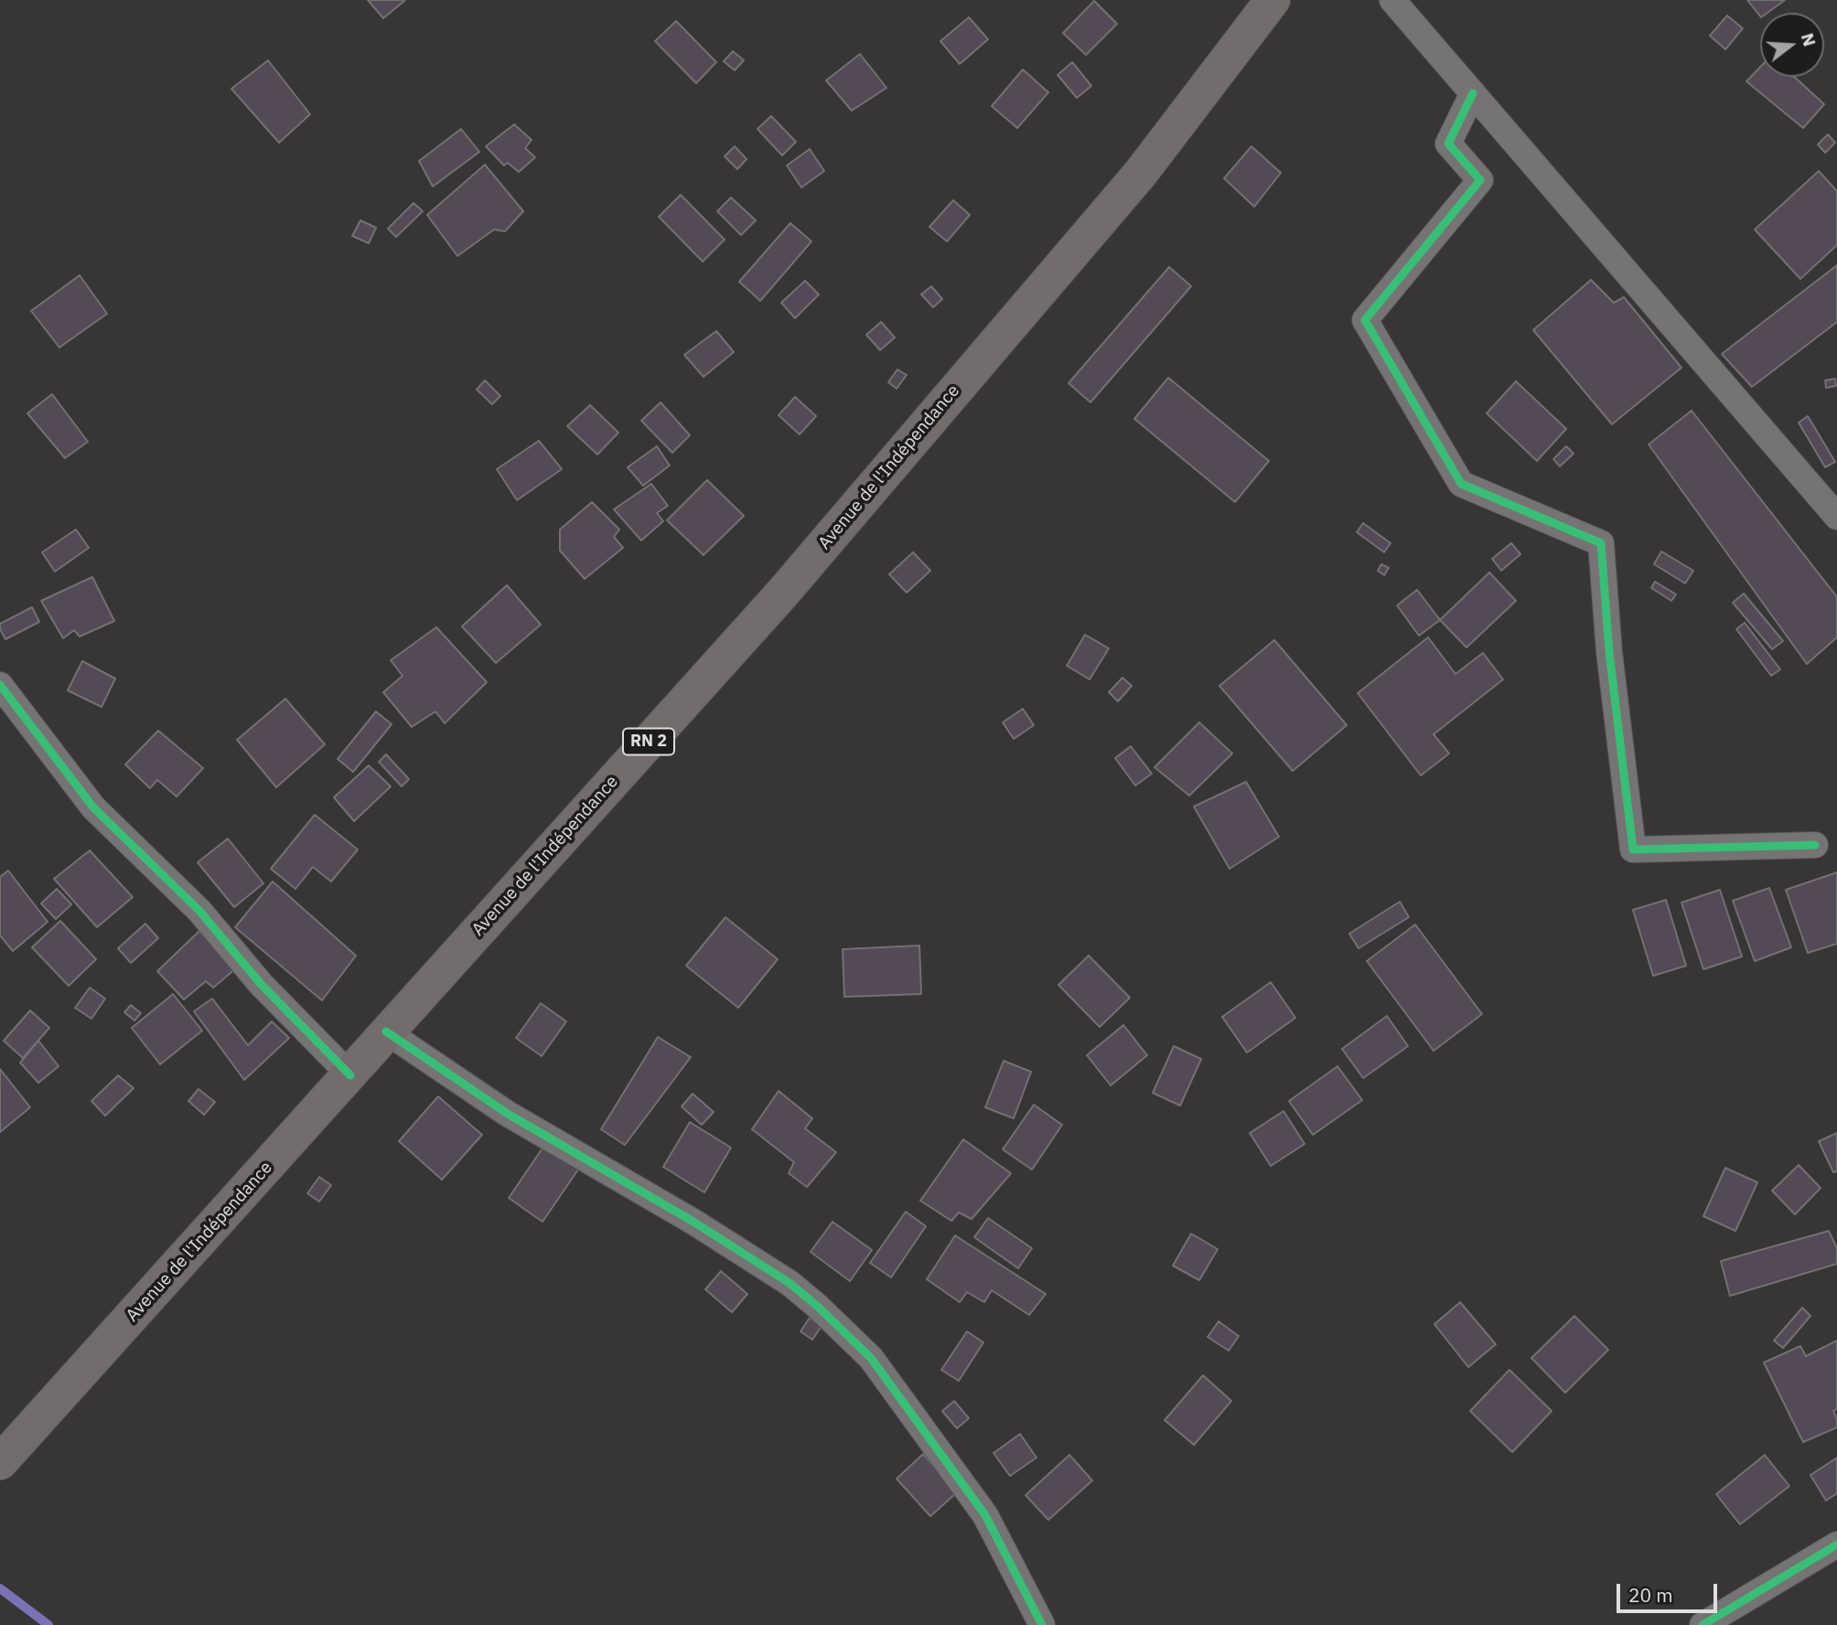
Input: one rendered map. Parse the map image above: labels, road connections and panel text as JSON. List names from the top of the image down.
{
  "streets": {
    "main road": ["Avenue de l'Indépendance", "RN 2"]
  },
  "scale_bar": "20 m",
  "north": "right"
}
